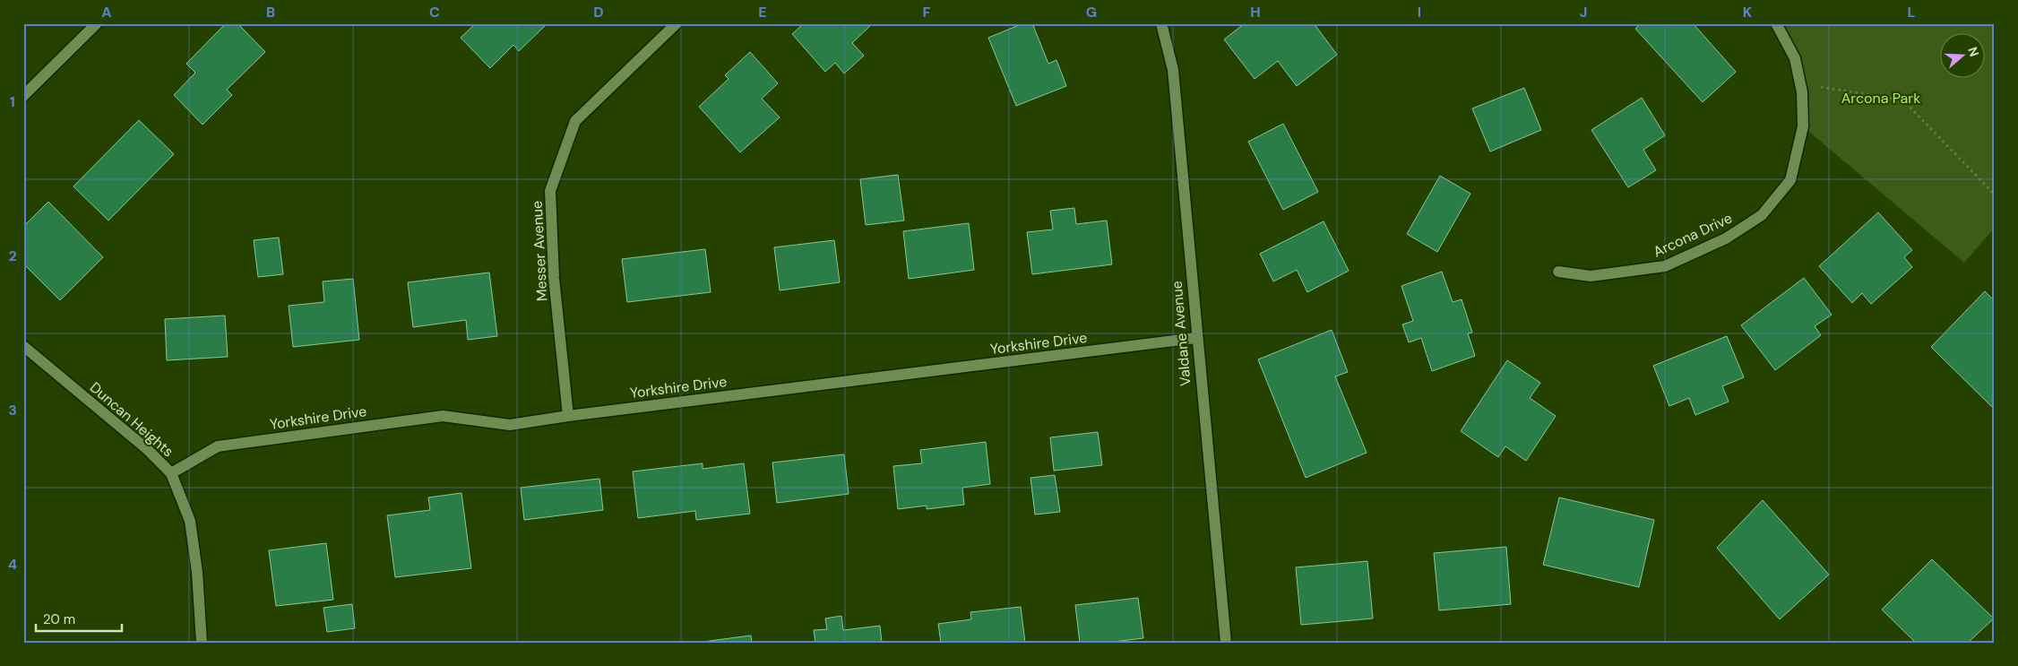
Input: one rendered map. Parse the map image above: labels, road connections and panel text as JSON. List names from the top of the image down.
{
  "streets": {
    "street": [
      "Arcona Drive",
      "Messer Avenue",
      "Valdane Avenue",
      "Yorkshire Drive",
      "Duncan Heights"
    ]
  },
  "crossings": [
    ["Messer Avenue", "Yorkshire Drive"],
    ["Valdane Avenue", "Yorkshire Drive"],
    ["Yorkshire Drive", "Duncan Heights"]
  ],
  "parks": ["Arcona Park"],
  "scale_bar": "20 m",
  "north": "right",
  "grid": {
    "columns": [
      "A",
      "B",
      "C",
      "D",
      "E",
      "F",
      "G",
      "H",
      "I",
      "J",
      "K",
      "L"
    ],
    "rows": [
      "1",
      "2",
      "3",
      "4"
    ]
  }
}
